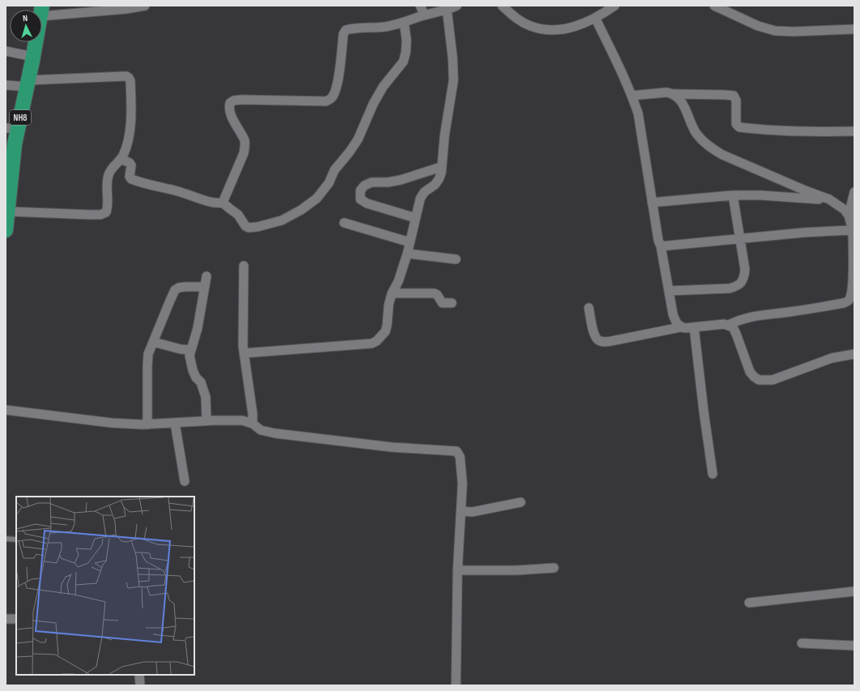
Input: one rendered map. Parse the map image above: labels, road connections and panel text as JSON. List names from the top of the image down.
{
  "streets": {
    "highway": ["NH8"]
  },
  "north": "top"
}
